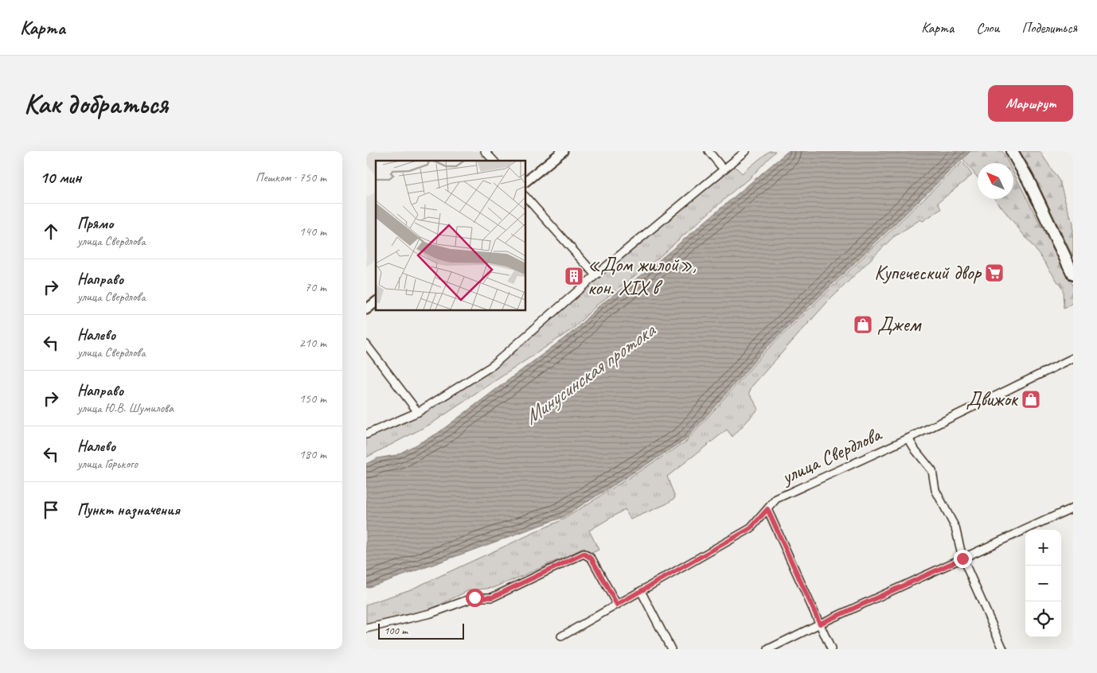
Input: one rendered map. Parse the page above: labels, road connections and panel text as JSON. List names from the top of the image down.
{
  "streets": {
    "street": ["улица Свердлова"]
  },
  "water": ["Минусинская протока"],
  "places": {
    "supermarket": ["Купеческий двор"],
    "building": ["«Дом жилой», кон. ХIХ в"],
    "shop": ["Джем", "Движок"]
  },
  "scale_bar": "100 m",
  "north": "top left",
  "page": {
    "header": "Карта",
    "nav": ["Карта", "Слои", "Поделиться"],
    "buttons": "Маршрут",
    "title": "Как добраться",
    "heading": ["10 мин", "Пешком · 750 m"],
    "list": [
      ["Прямо", "улица Свердлова", "140 m"],
      ["Направо", "улица Свердлова", "70 m"],
      ["Налево", "улица Свердлова", "210 m"],
      ["Направо", "улица Ю.В. Шумилова", "150 m"],
      ["Налево", "улица Горького", "180 m"],
      "Пункт назначения"
    ],
    "map_buttons": ["+", "−"],
    "scale": "100 m"
  }
}
